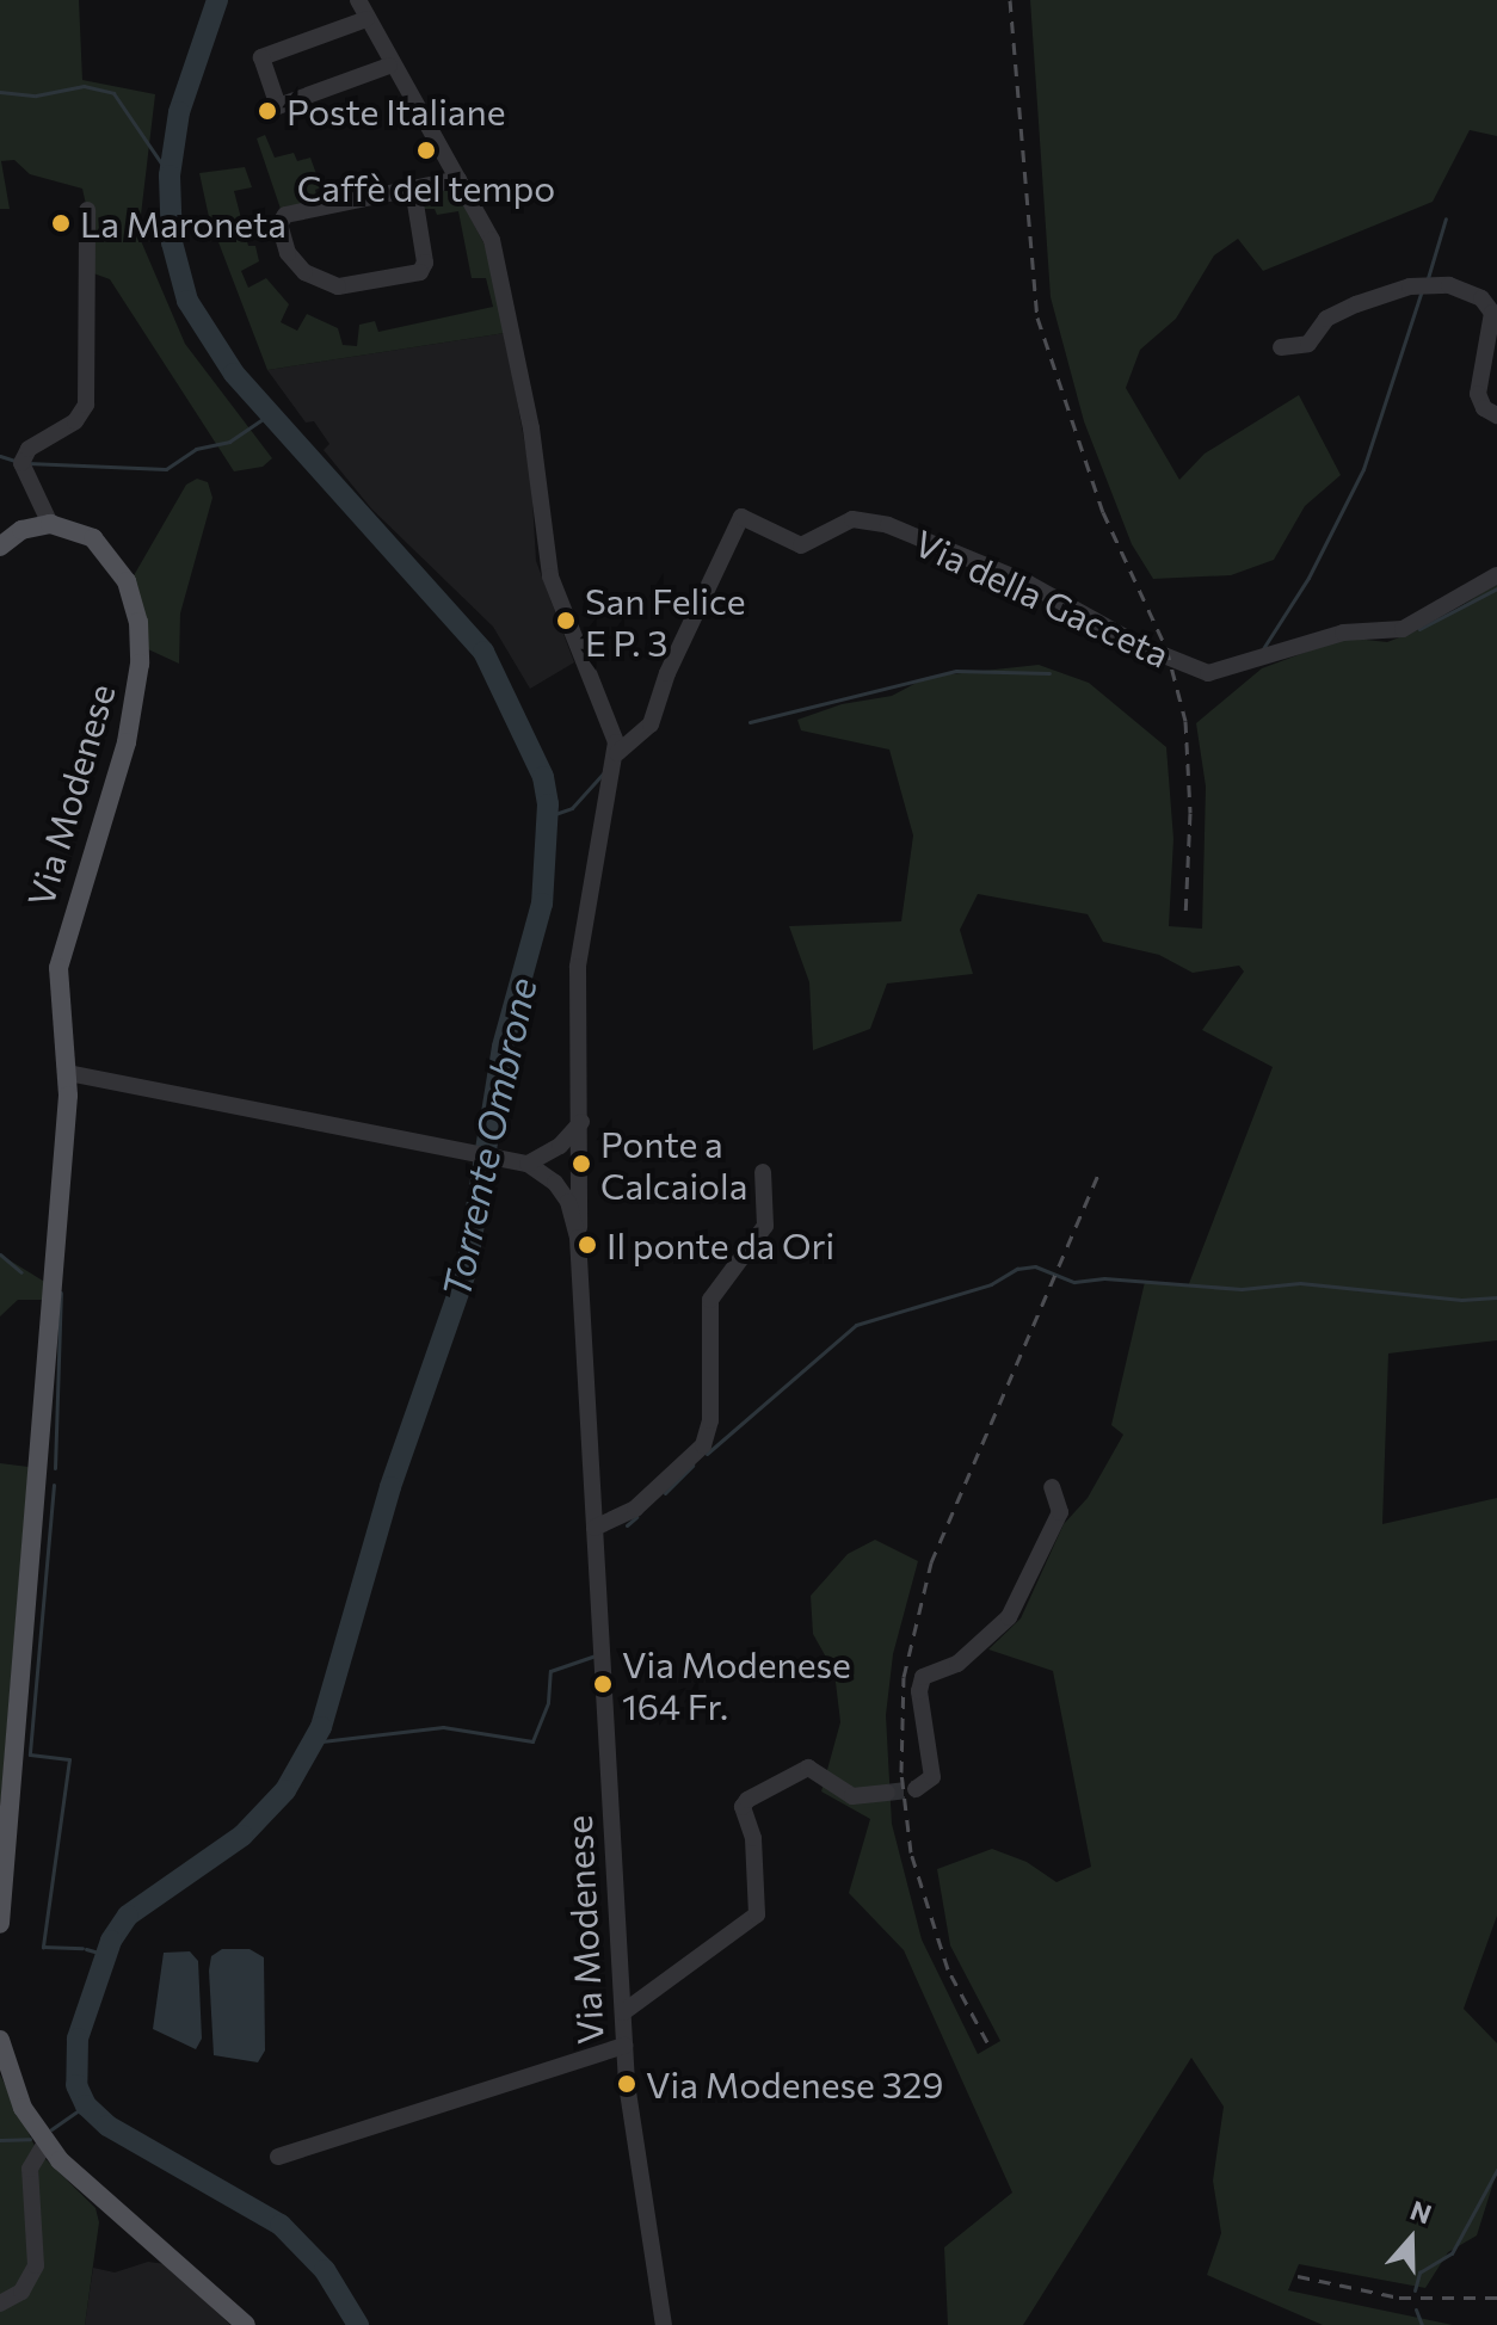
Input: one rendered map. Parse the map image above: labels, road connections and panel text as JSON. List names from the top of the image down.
{
  "streets": {
    "main road": ["Via Modenese"],
    "street": ["Via della Gacceta"]
  },
  "water": ["Torrente Ombrone"],
  "places": [
    "Poste Italiane",
    "Caffè del tempo",
    "La Maroneta",
    "San Felice E P. 3",
    "Ponte a Calcaiola",
    "Il ponte da Ori",
    "Via Modenese 164 Fr.",
    "Via Modenese 329"
  ],
  "north": "top"
}
